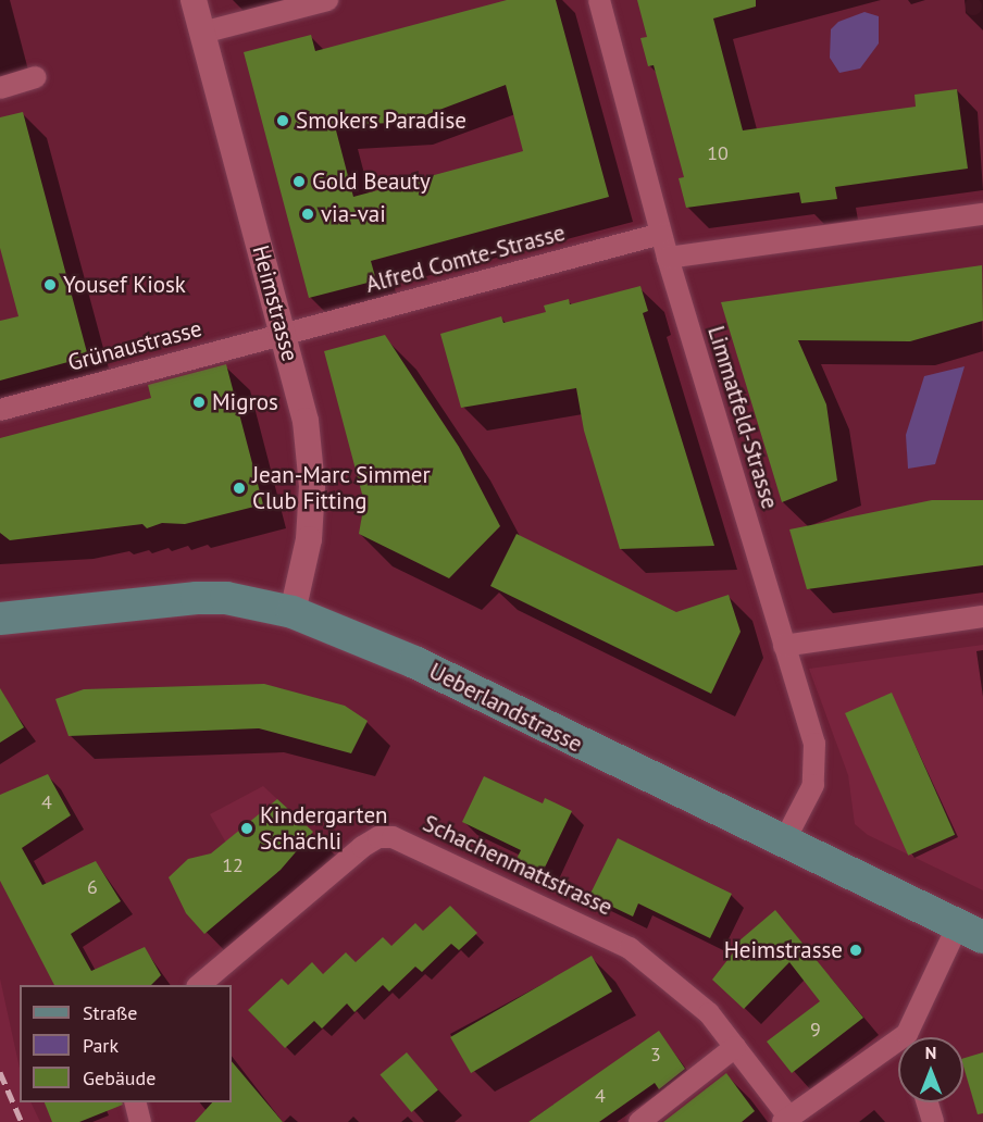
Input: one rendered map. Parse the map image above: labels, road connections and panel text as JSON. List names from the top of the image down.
{
  "streets": {
    "main road": ["Ueberlandstrasse"],
    "street": [
      "Alfred Comte-Strasse",
      "Heimstrasse",
      "Grünaustrasse",
      "Limmatfeld-Strasse",
      "Schachenmattstrasse"
    ]
  },
  "crossings": [
    ["Alfred Comte-Strasse", "Heimstrasse"],
    ["Alfred Comte-Strasse", "Grünaustrasse"],
    ["Alfred Comte-Strasse", "Limmatfeld-Strasse"],
    ["Heimstrasse", "Grünaustrasse"],
    ["Heimstrasse", "Ueberlandstrasse"],
    ["Limmatfeld-Strasse", "Ueberlandstrasse"]
  ],
  "places": [
    "Smokers Paradise",
    "Gold Beauty",
    "via-vai",
    "Yousef Kiosk",
    "Migros",
    "Jean-Marc Simmer Club Fitting",
    "Kindergarten Schächli",
    "Heimstrasse"
  ],
  "house_numbers": [
    "10",
    "4",
    "12",
    "6",
    "9",
    "3",
    "4"
  ],
  "legend": ["Straße", "Park", "Gebäude"],
  "north": "top"
}
